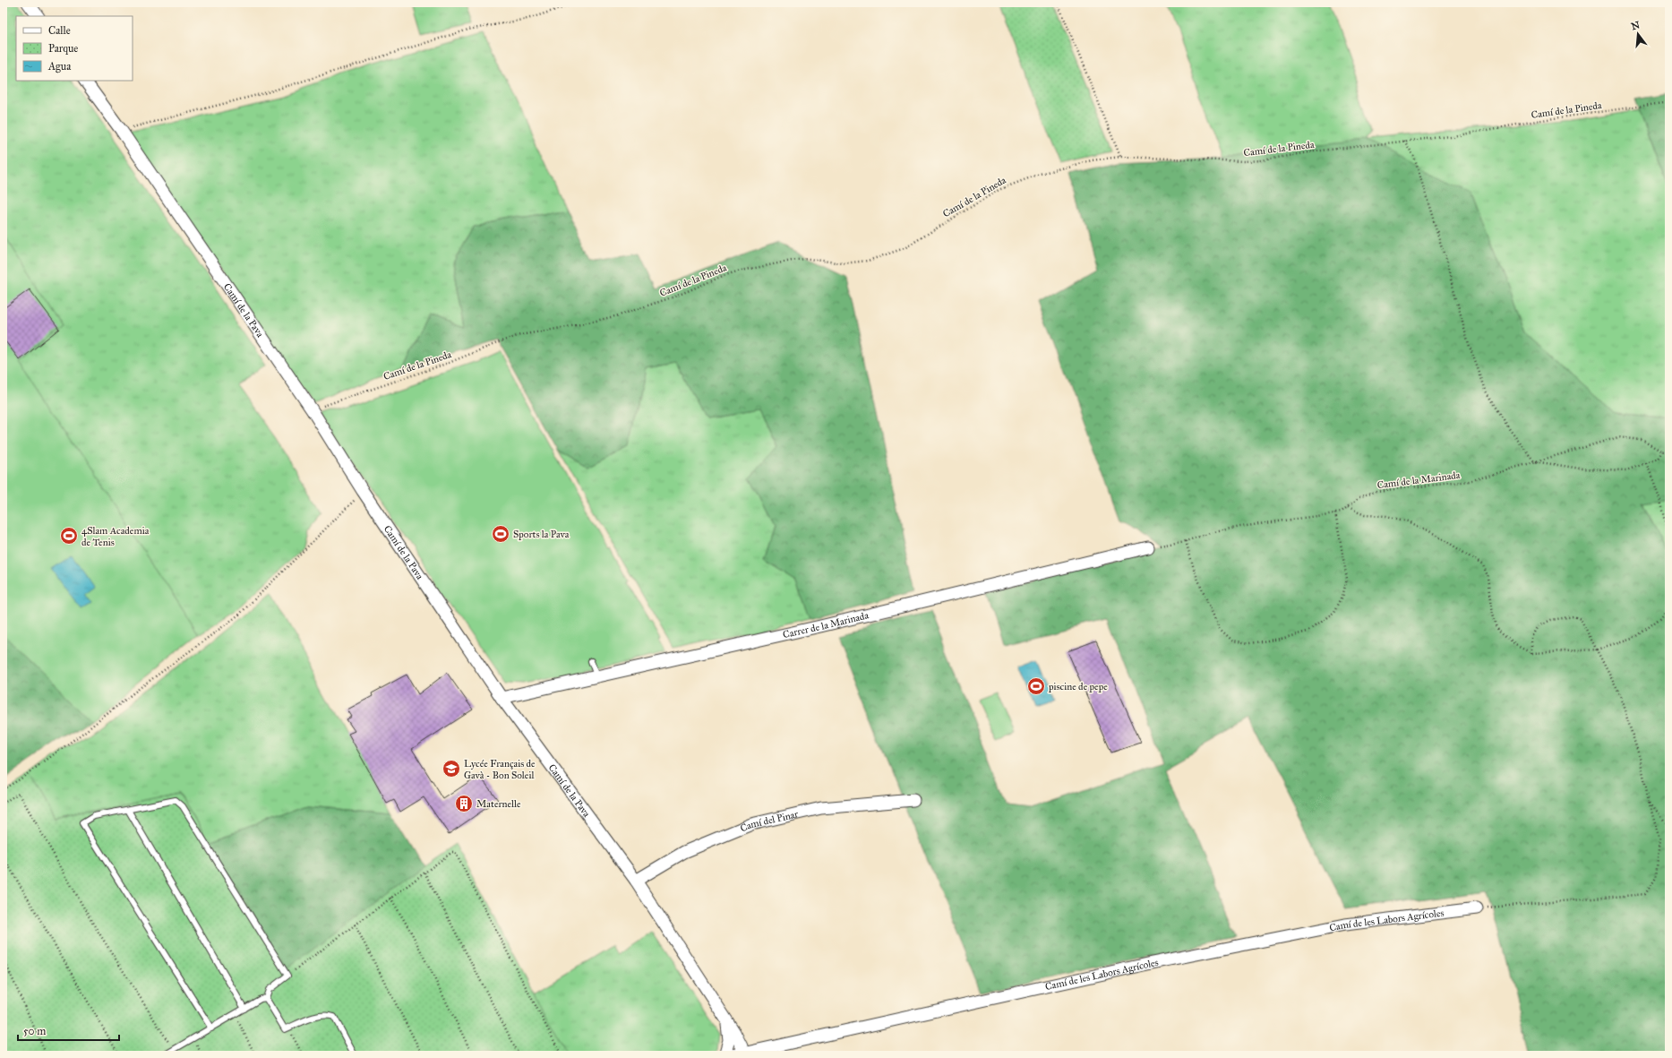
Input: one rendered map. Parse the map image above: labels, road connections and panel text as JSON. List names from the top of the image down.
{
  "streets": {
    "street": [
      "Camí de la Pava",
      "Carrer de la Marinada",
      "Camí del Pinar",
      "Camí de les Labors Agrícoles"
    ],
    "path": ["Camí de la Pineda", "Camí de la Marinada"]
  },
  "crossings": [
    ["Camí de la Pineda", "Camí de la Pava"],
    ["Camí de la Pava", "Carrer de la Marinada"],
    ["Camí de la Pava", "Camí del Pinar"],
    ["Camí de la Pava", "Camí de les Labors Agrícoles"],
    ["Camí de la Marinada", "Carrer de la Marinada"]
  ],
  "places": {
    "sports": ["Sports la Pava", "4Slam Academia de Tenis", "piscine de pepe"],
    "school or university": ["Lycée Français de Gavà - Bon Soleil"],
    "building": ["Maternelle"]
  },
  "legend": ["Calle", "Parque", "Agua"],
  "scale_bar": "50 m",
  "north": "top"
}
